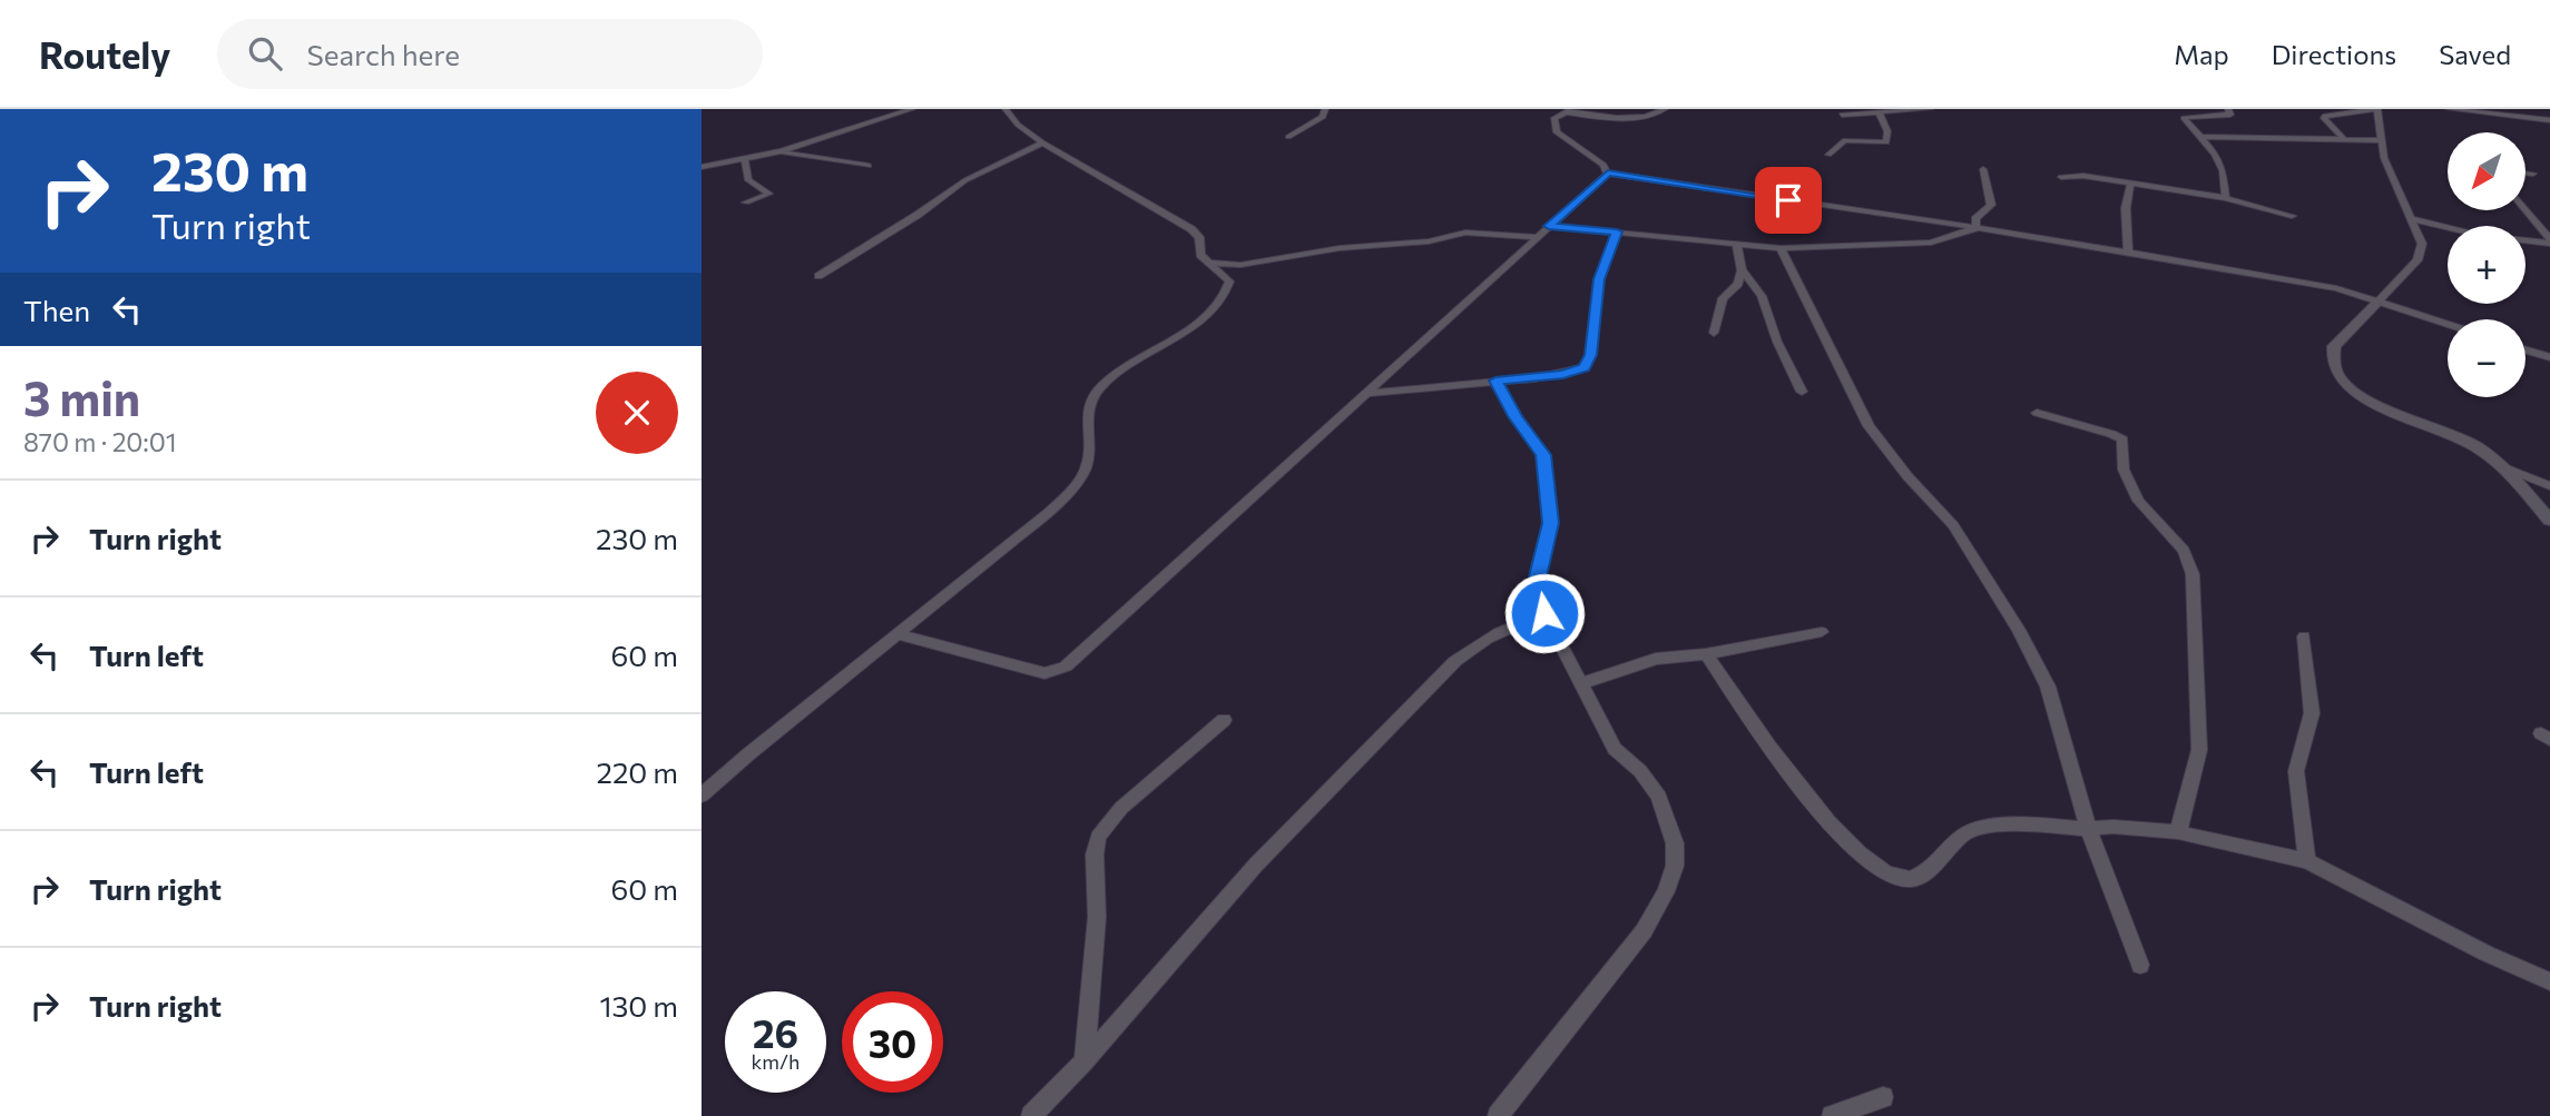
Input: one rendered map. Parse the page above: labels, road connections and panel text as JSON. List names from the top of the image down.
{
  "north": "bottom left",
  "page": {
    "header": "Routely",
    "search": "Search here",
    "nav": ["Map", "Directions", "Saved"],
    "turn": ["230 m", "Turn right"],
    "map_buttons": ["+", "−"],
    "then": "Then",
    "heading": ["3 min", "870 m · 20:01"],
    "list": [
      {
        "name": "Turn right",
        "value": "230 m"
      },
      {
        "name": "Turn left",
        "value": "60 m"
      },
      {
        "name": "Turn left",
        "value": "220 m"
      },
      {
        "name": "Turn right",
        "value": "60 m"
      },
      {
        "name": "Turn right",
        "value": "130 m"
      }
    ],
    "speed": "26 km/h",
    "limit": "30"
  }
}
